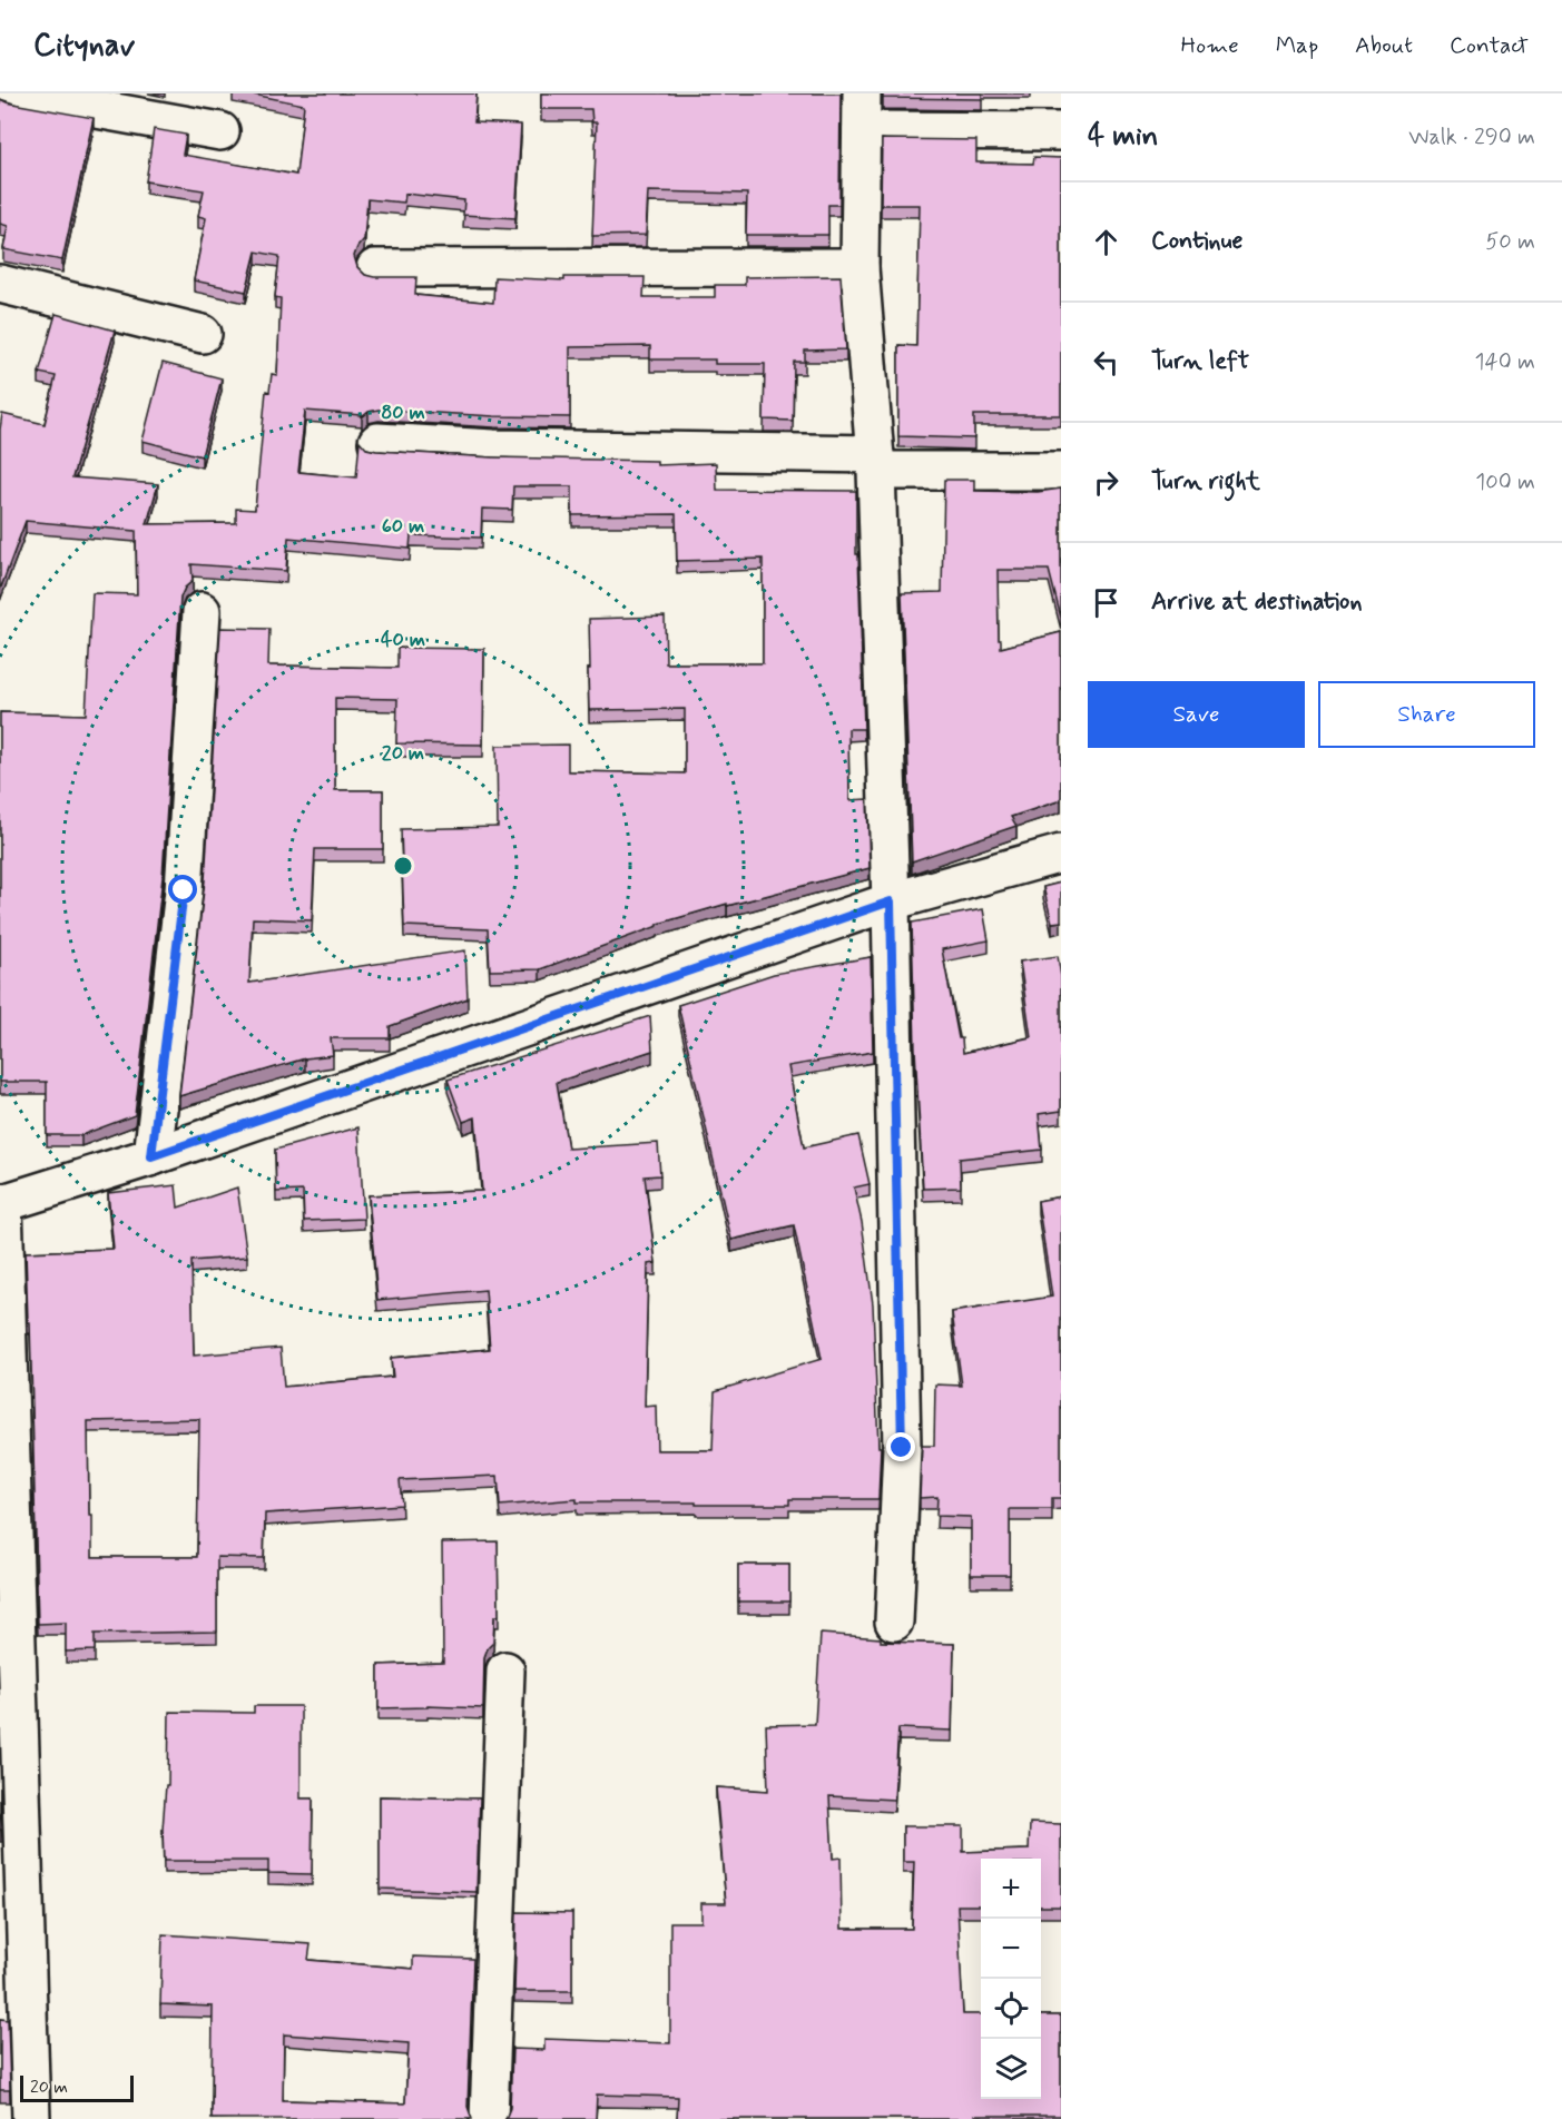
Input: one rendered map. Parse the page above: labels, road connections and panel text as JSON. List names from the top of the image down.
{
  "scale_bar": "20 m",
  "page": {
    "header": "Citynav",
    "nav": [
      "Home",
      "Map",
      "About",
      "Contact"
    ],
    "heading": ["4 min", "Walk · 290 m"],
    "list": [
      ["Continue", "50 m"],
      ["Turn left", "140 m"],
      ["Turn right", "100 m"],
      "Arrive at destination"
    ],
    "buttons": ["Save", "Share"],
    "map_buttons": ["+", "−"],
    "scale": "20 m"
  },
  "rings": [
    "80 m",
    "60 m",
    "40 m",
    "20 m"
  ]
}
